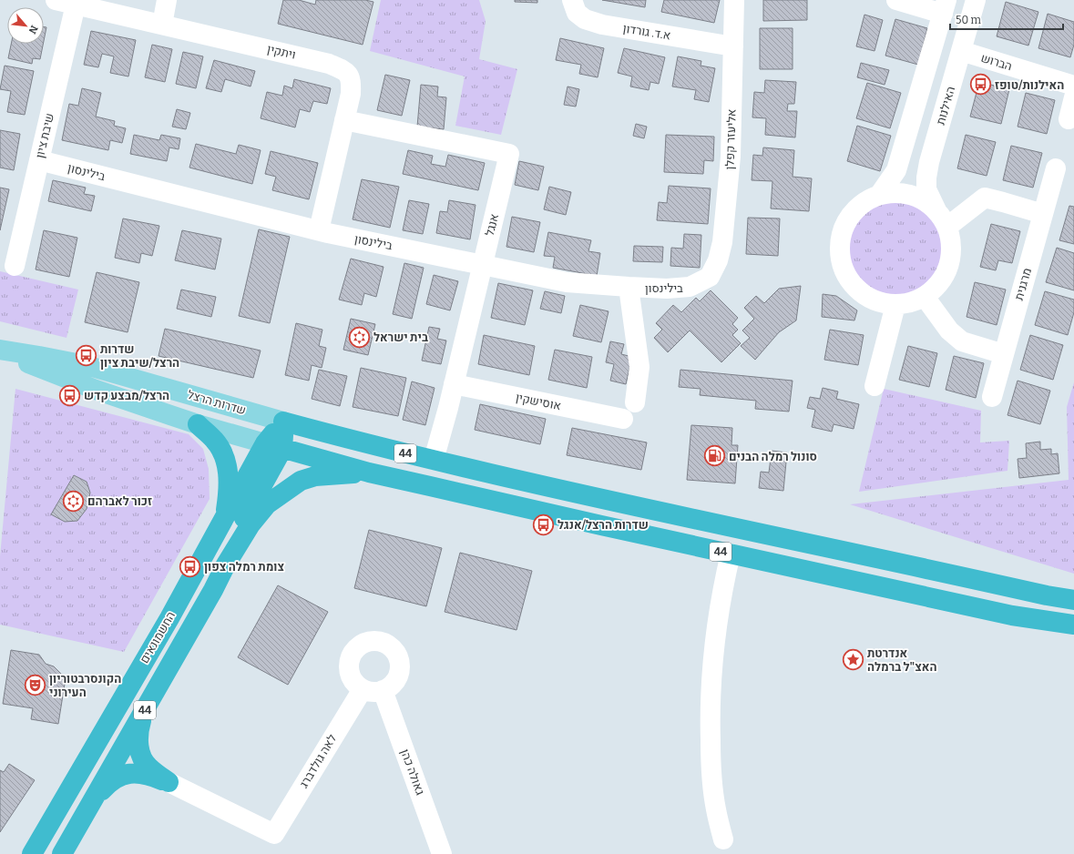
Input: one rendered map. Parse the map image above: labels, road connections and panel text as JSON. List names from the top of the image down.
{
  "streets": {
    "highway": ["44", "החשמונאים"],
    "main road": ["שדרות הרצל"],
    "street": [
      "א.ד. גורדון",
      "ויתקין",
      "הברוש",
      "האילנות",
      "שיבת ציון",
      "אליעזר קפלן",
      "בילינסון",
      "אנגל",
      "מרגנית",
      "אוסישקין",
      "לאה גולדברג",
      "גאולה כהן"
    ]
  },
  "crossings": [
    ["א.ד. גורדון", "אליעזר קפלן"],
    ["ויתקין", "שיבת ציון"],
    ["ויתקין", "בילינסון"],
    ["ויתקין", "אנגל"],
    ["הברוש", "האילנות"],
    ["שיבת ציון", "בילינסון"],
    ["אליעזר קפלן", "בילינסון"],
    ["בילינסון", "אנגל"],
    ["אנגל", "אוסישקין"],
    ["אנגל", "44"],
    ["שדרות הרצל", "44"],
    ["שדרות הרצל", "החשמונאים"],
    ["44", "החשמונאים"],
    ["לאה גולדברג", "גאולה כהן"]
  ],
  "places": {
    "bus stop": [
      "האילנות/טופז",
      "שדרות הרצל/שיבת ציון",
      "הרצל/מבצע קדש",
      "שדרות הרצל/אנגל",
      "צומת רמלה צפון"
    ],
    "synagogue": ["בית ישראל", "זכור לאברהם"],
    "fuel station": ["סונול רמלה הבנים"],
    "place": ["אנדרטת האצ\"ל ברמלה"],
    "theatre": ["הקונסרבטוריון העירוני"]
  },
  "scale_bar": "50 m",
  "north": "bottom right"
}
